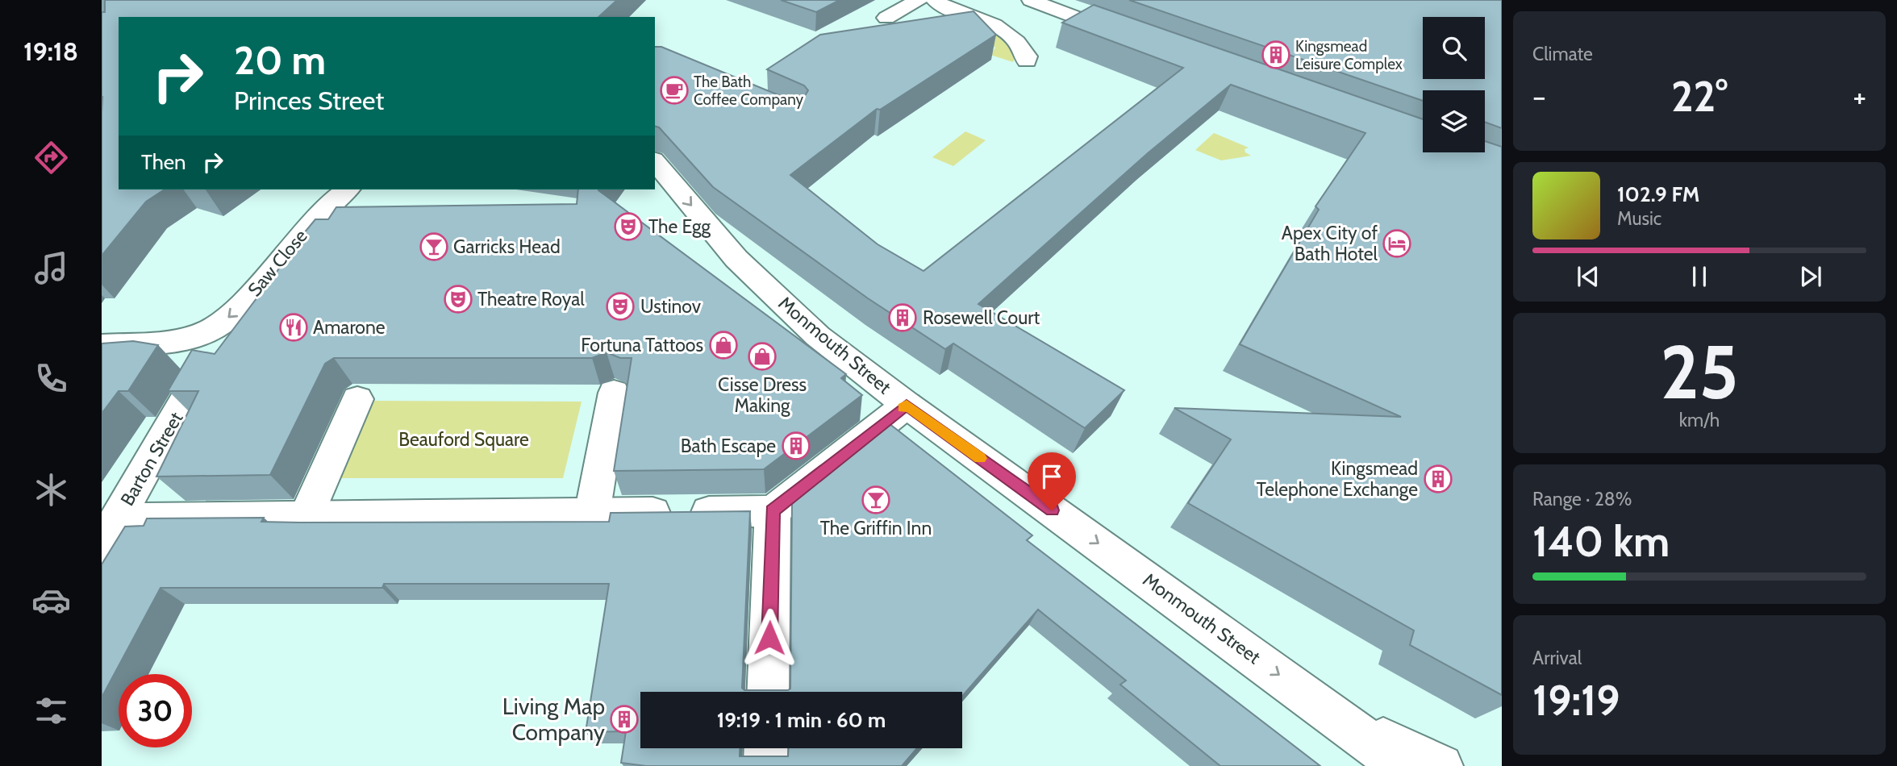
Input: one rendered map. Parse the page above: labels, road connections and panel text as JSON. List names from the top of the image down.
{
  "streets": {
    "street": ["Saw Close", "Monmouth Street", "Barton Street"]
  },
  "one_way": ["Saw Close", "Monmouth Street"],
  "parks": ["Beauford Square"],
  "places": {
    "building": [
      "Kingsmead Leisure Complex",
      "Rosewell Court",
      "Bath Escape",
      "Kingsmead Telephone Exchange",
      "Living Map Company"
    ],
    "cafe": ["The Bath Coffee Company"],
    "theatre": ["The Egg", "Theatre Royal", "Ustinov"],
    "hotel": ["Apex City of Bath Hotel"],
    "bar": ["Garricks Head", "The Griffin Inn"],
    "restaurant": ["Amarone"],
    "shop": ["Fortuna Tattoos", "Cisse Dress Making"]
  },
  "page": {
    "tabs": "19:18",
    "tile": [
      "Climate",
      ["25", "km/h"],
      ["Range · 28%", "140 km"],
      ["Arrival", "19:19"]
    ],
    "turn": ["20 m", "Princes Street"],
    "heat": ["−", "22°", "+"],
    "then": "Then",
    "song": ["102.9 FM", "Music"],
    "limit": "30",
    "trip": "19:19 · 1 min · 60 m"
  }
}
